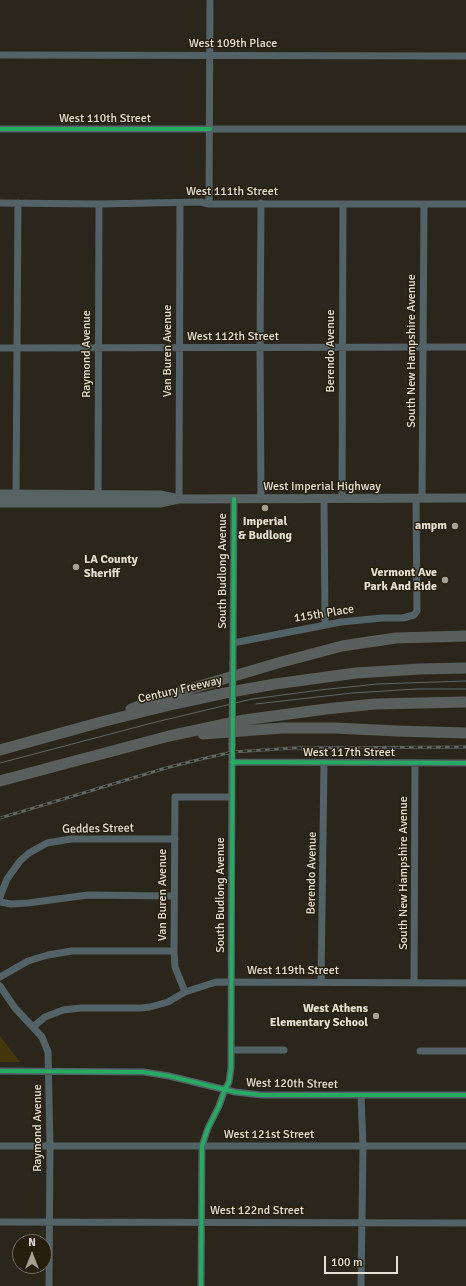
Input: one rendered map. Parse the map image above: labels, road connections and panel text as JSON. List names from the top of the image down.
{
  "streets": {
    "highway": ["Century Freeway"],
    "main road": ["West Imperial Highway"],
    "street": [
      "West 109th Place",
      "West 110th Street",
      "West 111th Street",
      "West 112th Street",
      "Van Buren Avenue",
      "Berendo Avenue",
      "South New Hampshire Avenue",
      "Raymond Avenue",
      "South Budlong Avenue",
      "115th Place",
      "West 117th Street",
      "Geddes Street",
      "West 119th Street",
      "West 120th Street",
      "West 121st Street",
      "West 122nd Street"
    ]
  },
  "crossings": [
    ["West 111th Street", "Van Buren Avenue"],
    ["West 111th Street", "Berendo Avenue"],
    ["West 111th Street", "South New Hampshire Avenue"],
    ["West 111th Street", "Raymond Avenue"],
    ["West 112th Street", "Van Buren Avenue"],
    ["West 112th Street", "Berendo Avenue"],
    ["West 112th Street", "South New Hampshire Avenue"],
    ["West 112th Street", "Raymond Avenue"],
    ["Van Buren Avenue", "West Imperial Highway"],
    ["Van Buren Avenue", "South Budlong Avenue"],
    ["Van Buren Avenue", "Geddes Street"],
    ["Van Buren Avenue", "West 119th Street"],
    ["Berendo Avenue", "West Imperial Highway"],
    ["Berendo Avenue", "West 117th Street"],
    ["Berendo Avenue", "West 119th Street"],
    ["South New Hampshire Avenue", "West Imperial Highway"],
    ["South New Hampshire Avenue", "115th Place"],
    ["South New Hampshire Avenue", "West 117th Street"],
    ["South New Hampshire Avenue", "West 119th Street"],
    ["Raymond Avenue", "West Imperial Highway"],
    ["Raymond Avenue", "West 119th Street"],
    ["Raymond Avenue", "West 120th Street"],
    ["Raymond Avenue", "West 121st Street"],
    ["Raymond Avenue", "West 122nd Street"],
    ["West Imperial Highway", "South Budlong Avenue"],
    ["South Budlong Avenue", "115th Place"],
    ["South Budlong Avenue", "West 117th Street"],
    ["South Budlong Avenue", "West 119th Street"],
    ["South Budlong Avenue", "West 120th Street"],
    ["South Budlong Avenue", "West 121st Street"],
    ["South Budlong Avenue", "West 122nd Street"]
  ],
  "places": [
    "Imperial & Budlong",
    "ampm",
    "LA County Sheriff",
    "Vermont Ave Park And Ride",
    "West Athens Elementary School"
  ],
  "scale_bar": "100 m",
  "north": "top"
}
